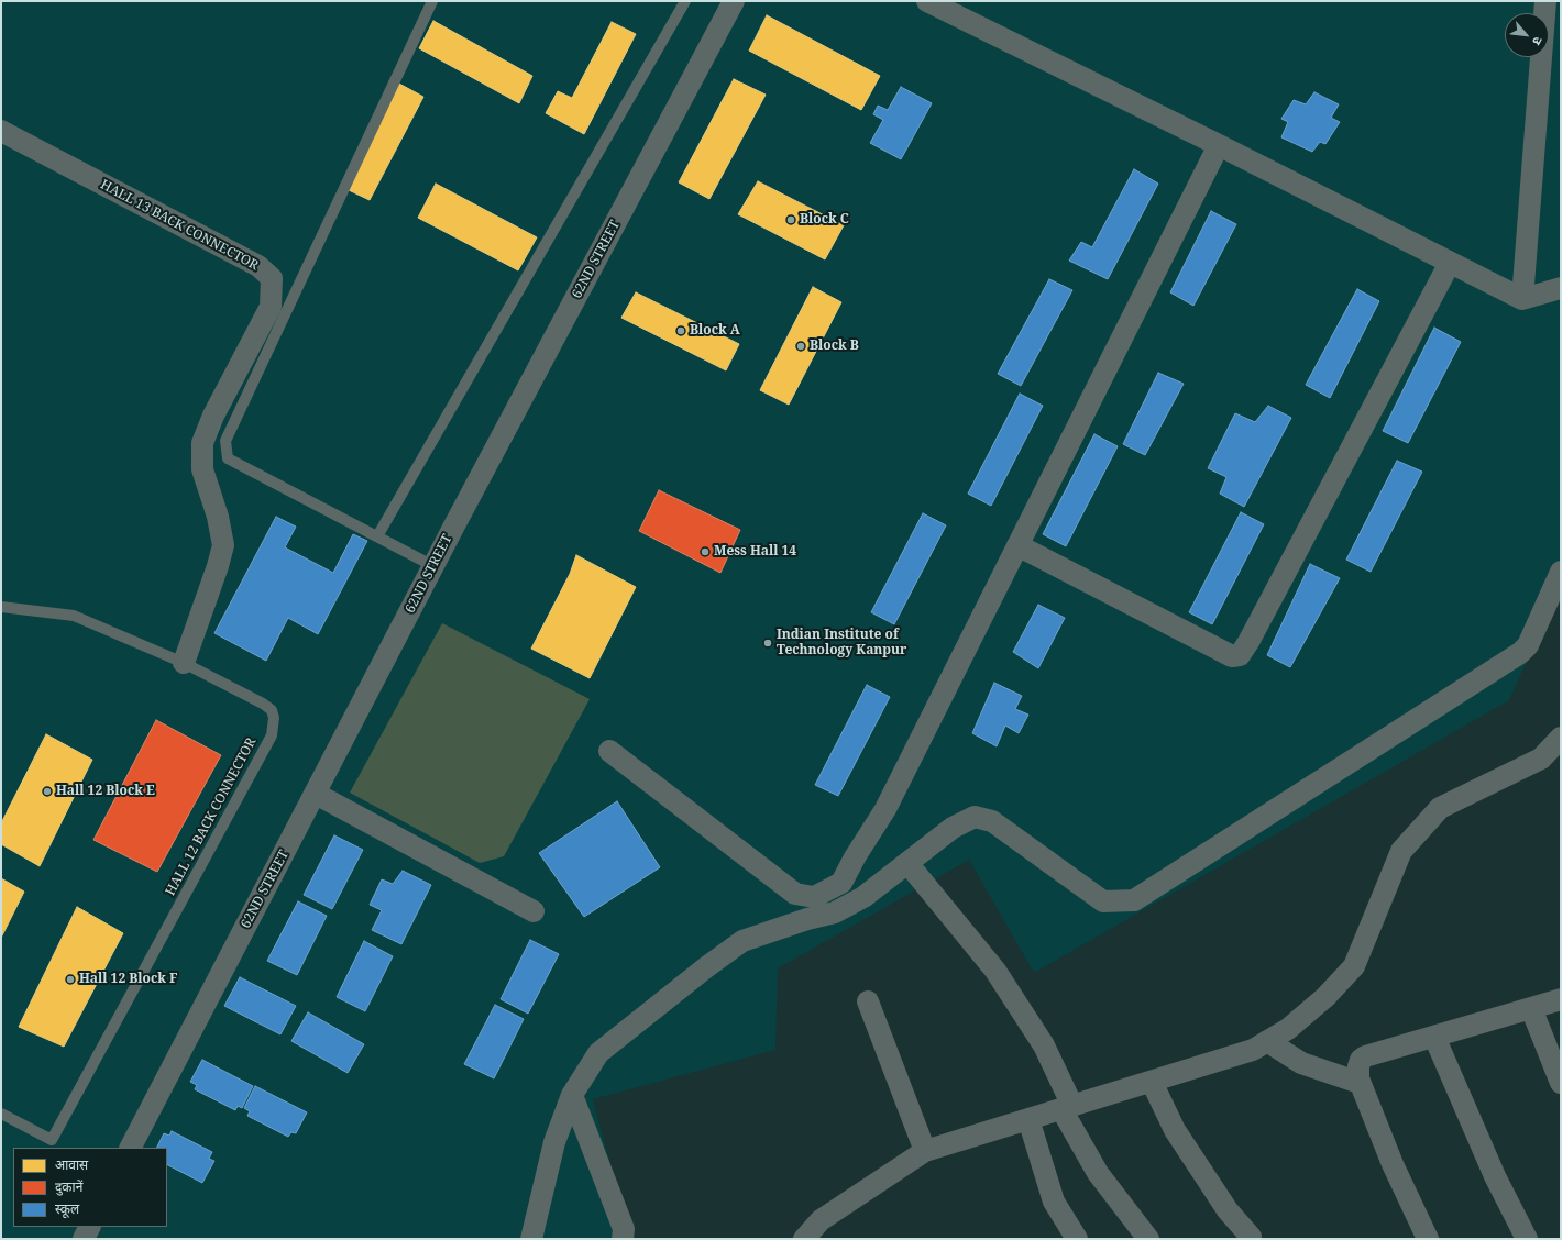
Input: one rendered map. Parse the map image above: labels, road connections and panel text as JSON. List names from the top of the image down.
{
  "streets": {
    "street": ["HALL 13 BACK CONNECTOR", "62ND STREET"],
    "lane": ["HALL 12 BACK CONNECTOR"]
  },
  "crossings": [
    ["HALL 13 BACK CONNECTOR", "HALL 12 BACK CONNECTOR"]
  ],
  "places": [
    "Block C",
    "Block A",
    "Block B",
    "Mess Hall 14",
    "Indian Institute of Technology Kanpur",
    "Hall 12 Block E",
    "Hall 12 Block F"
  ],
  "legend": ["आवास", "दुकानें", "स्कूल"],
  "north": "bottom right"
}
